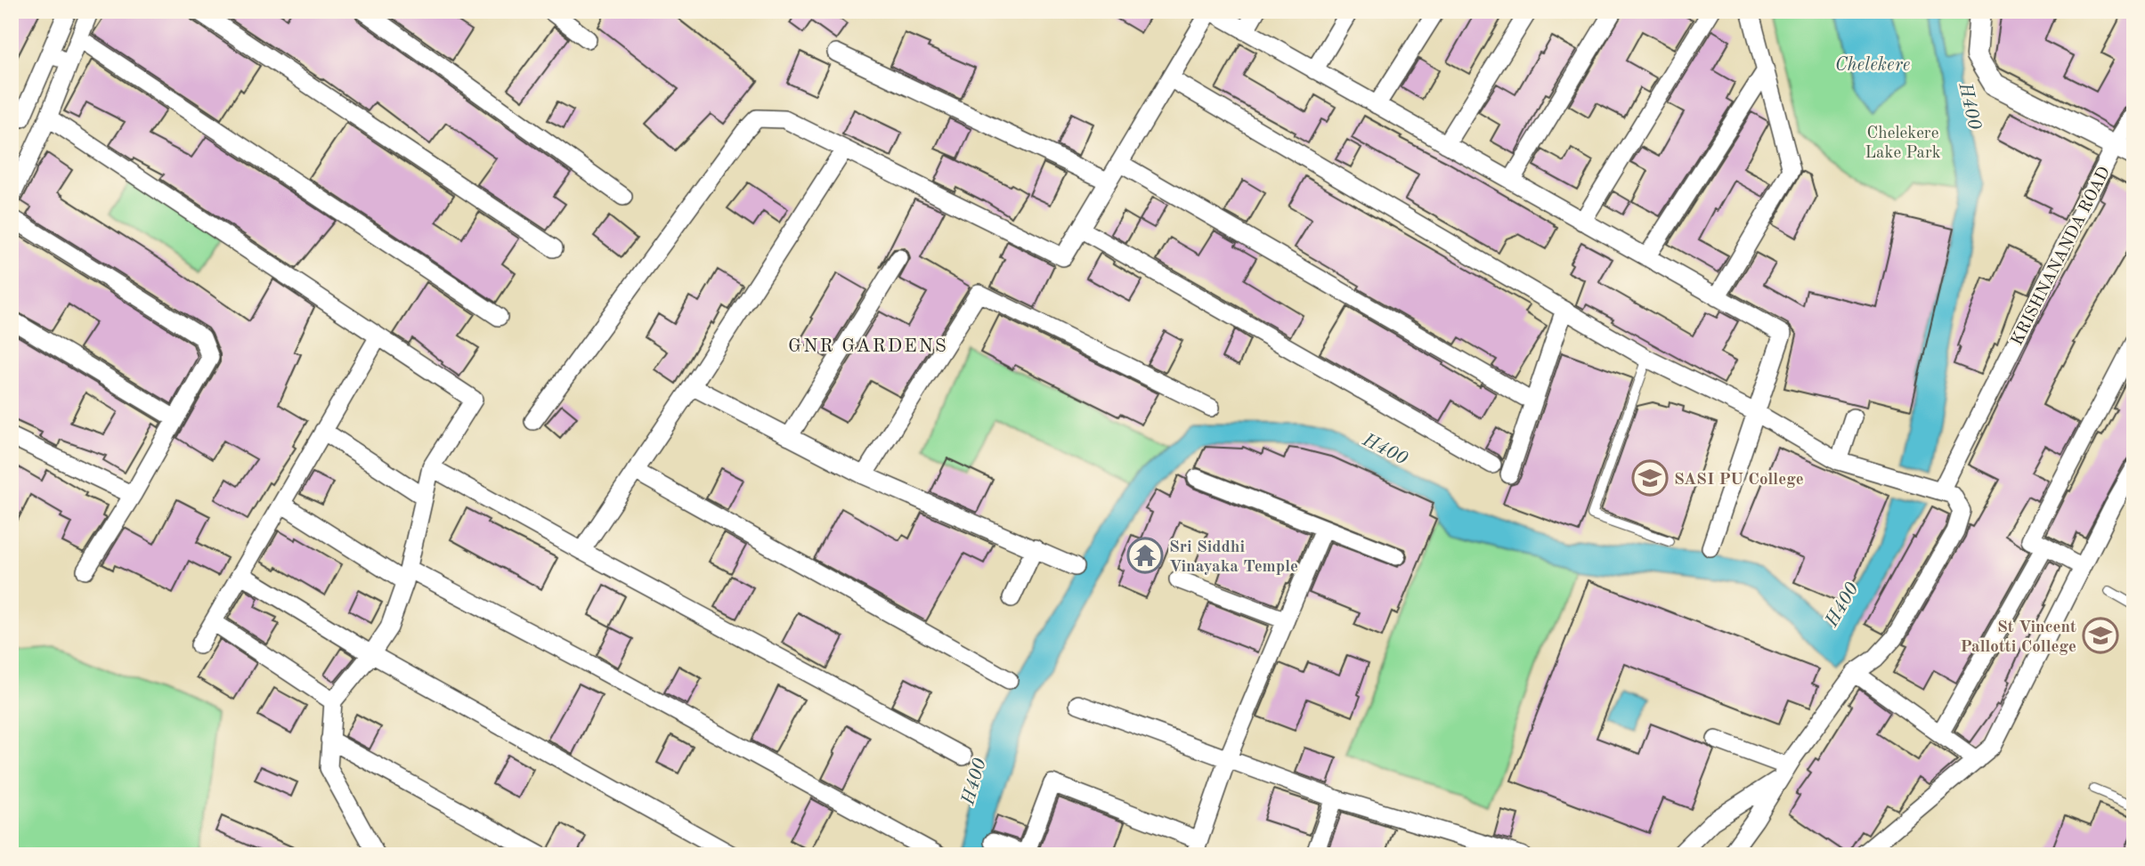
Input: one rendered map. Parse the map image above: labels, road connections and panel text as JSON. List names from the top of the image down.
{
  "streets": {
    "street": ["KRISHNANANDA ROAD"]
  },
  "districts": ["GNR GARDENS"],
  "water": ["Chelekere", "H400"],
  "parks": ["Chelekere Lake Park"],
  "places": {
    "school or university": ["SASI PU College", "St Vincent Pallotti College"],
    "temple": ["Sri Siddhi Vinayaka Temple"]
  }
}
